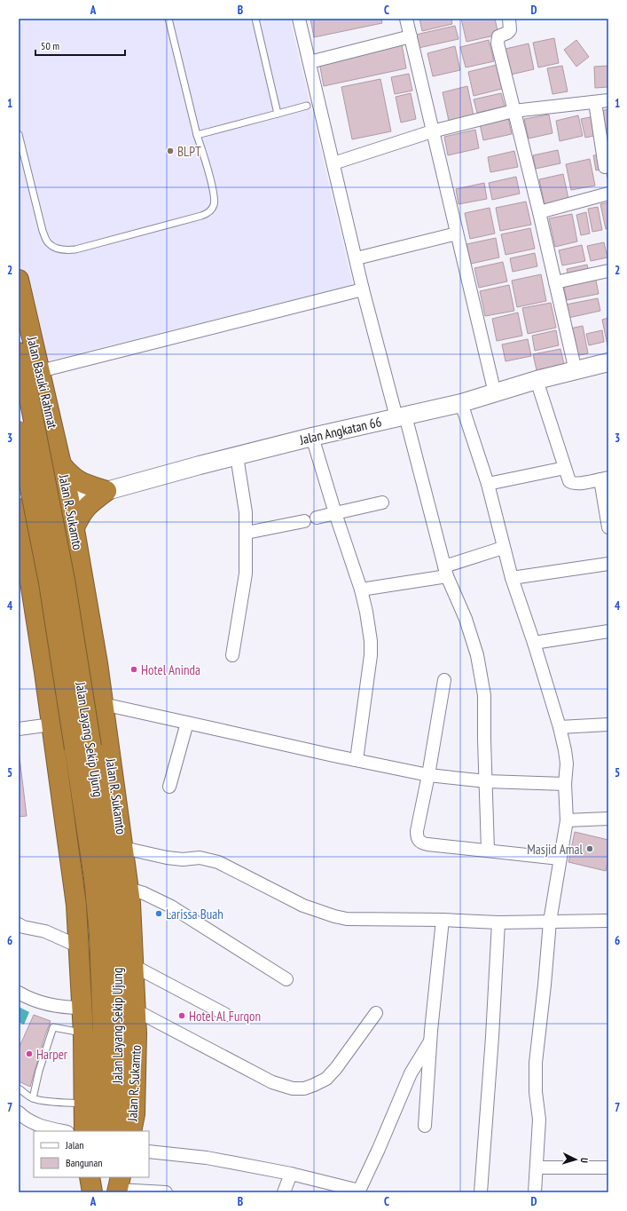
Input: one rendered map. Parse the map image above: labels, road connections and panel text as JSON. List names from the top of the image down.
{
  "streets": {
    "highway": ["Jalan Basuki Rahmat", "Jalan R. Sukamto", "Jalan Layang Sekip Ujung"],
    "street": ["Jalan Angkatan 66"]
  },
  "crossings": [
    ["Jalan Basuki Rahmat", "Jalan R. Sukamto"],
    ["Jalan Basuki Rahmat", "Jalan Layang Sekip Ujung"],
    ["Jalan Angkatan 66", "Jalan R. Sukamto"]
  ],
  "places": [
    "BLPT",
    "Hotel Aninda",
    "Masjid Amal",
    "Larissa Buah",
    "Hotel Al Furqon",
    "Harper"
  ],
  "legend": ["Jalan", "Bangunan"],
  "scale_bar": "50 m",
  "north": "right",
  "grid": {
    "columns": [
      "A",
      "B",
      "C",
      "D"
    ],
    "rows": [
      "1",
      "2",
      "3",
      "4",
      "5",
      "6",
      "7"
    ]
  }
}
